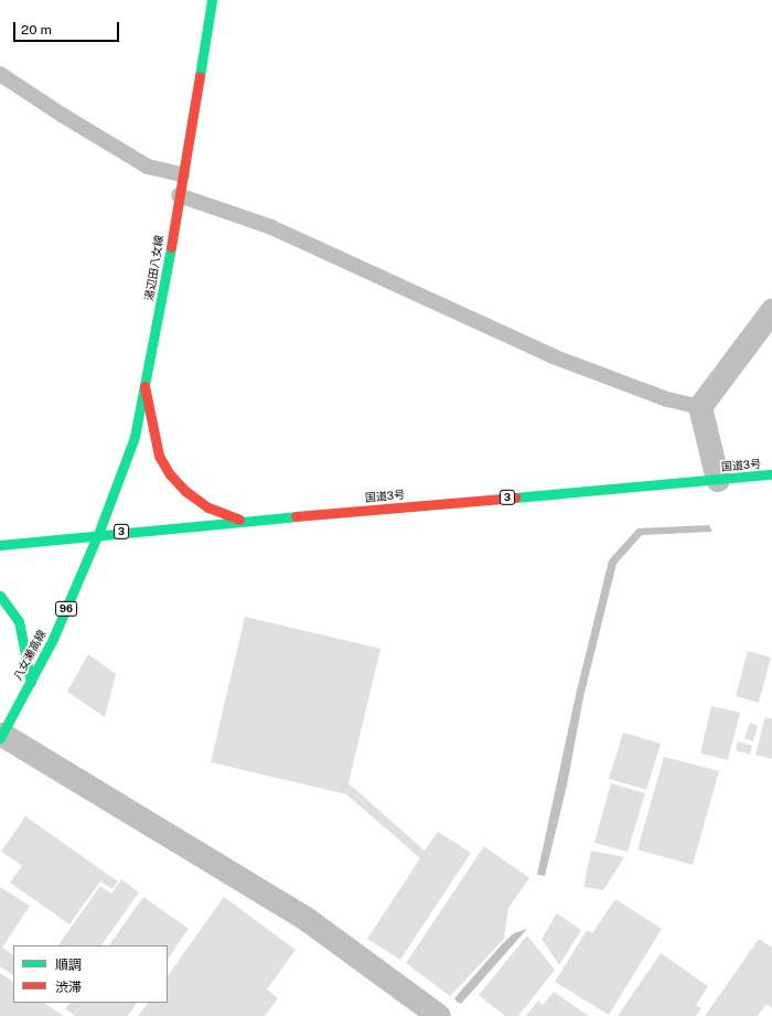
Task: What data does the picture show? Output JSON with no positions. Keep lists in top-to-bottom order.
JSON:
{
  "streets": {
    "main road": [
      "湯辺田八女線",
      "国道3号",
      "3",
      "96",
      "八女瀬高線"
    ]
  },
  "crossings": [
    ["湯辺田八女線", "国道3号"],
    ["湯辺田八女線", "八女瀬高線"],
    ["国道3号", "八女瀬高線"]
  ],
  "legend": ["順調", "渋滞"],
  "scale_bar": "20 m"
}
